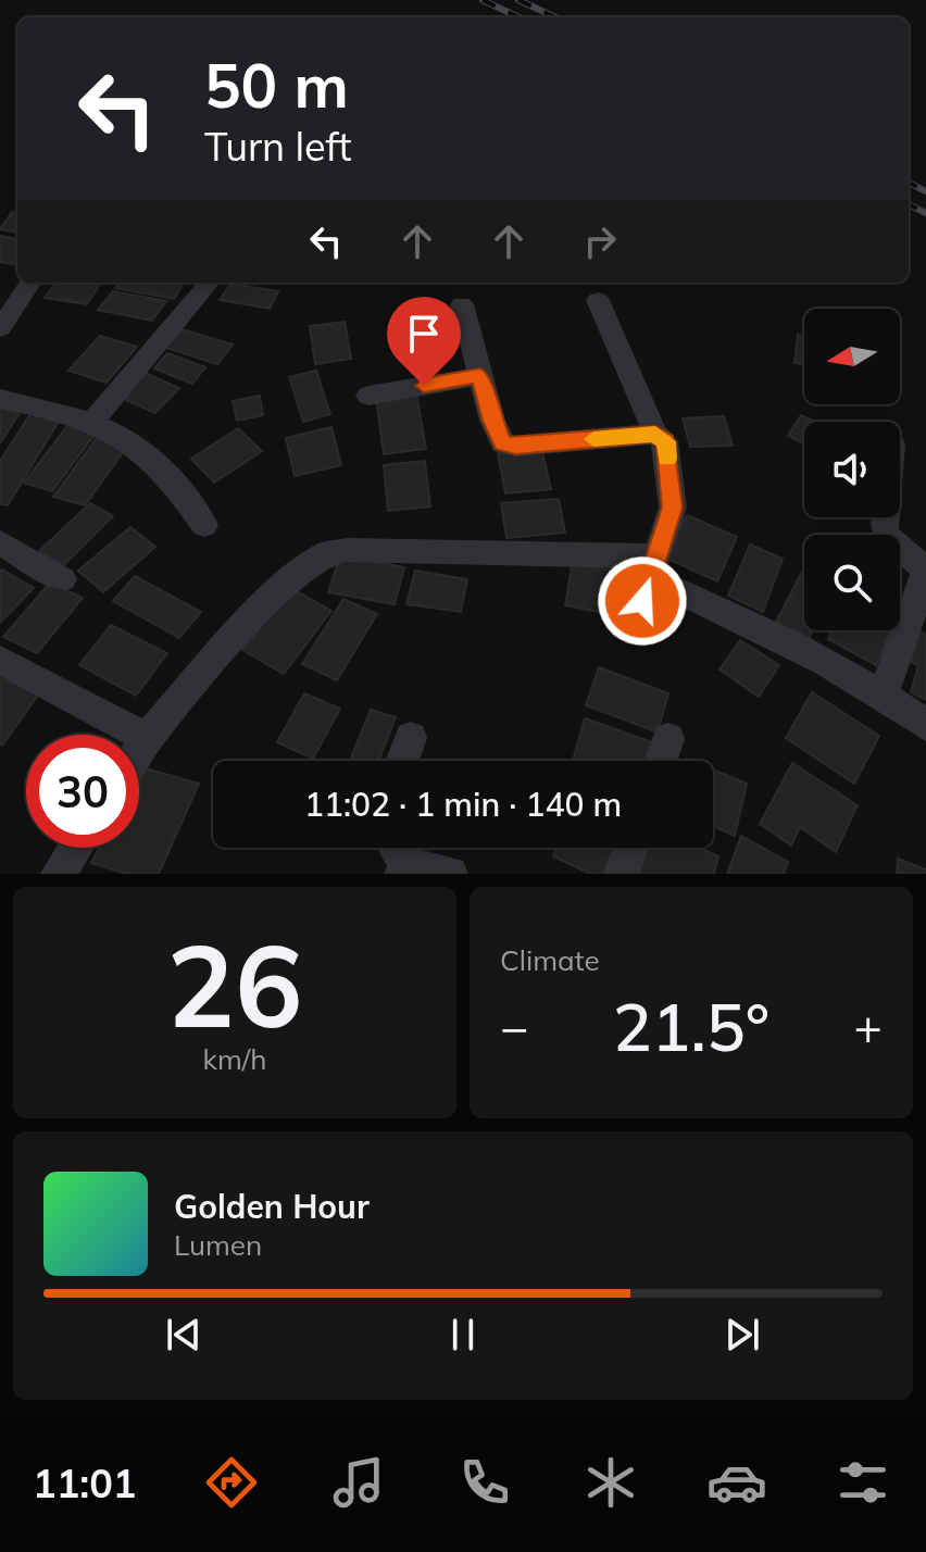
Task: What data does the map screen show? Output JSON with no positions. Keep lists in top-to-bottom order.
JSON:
{
  "north": "left",
  "page": {
    "turn": ["50 m", "Turn left"],
    "limit": "30",
    "trip": "11:02 · 1 min · 140 m",
    "tile": [
      ["26", "km/h"],
      "Climate"
    ],
    "heat": ["−", "21.5°", "+"],
    "song": ["Golden Hour", "Lumen"],
    "tabs": "11:01"
  }
}
